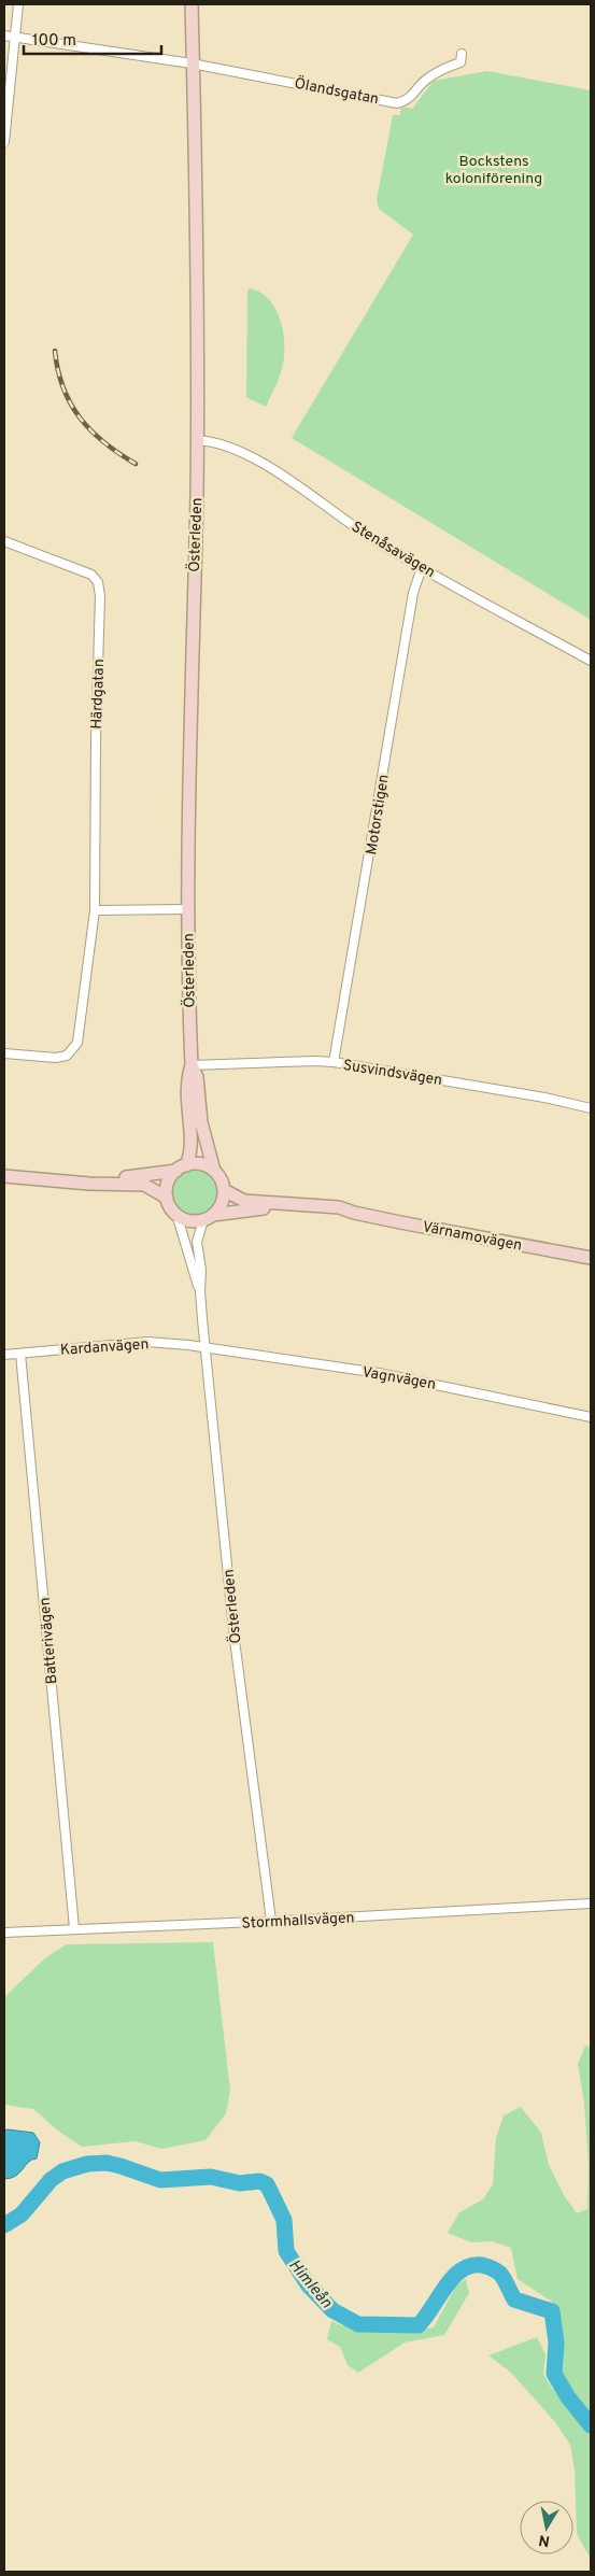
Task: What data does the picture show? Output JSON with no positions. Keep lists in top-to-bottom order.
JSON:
{
  "streets": {
    "main road": ["Österleden", "Värnamovägen"],
    "street": [
      "Ölandsgatan",
      "Stenåsavägen",
      "Härdgatan",
      "Motorstigen",
      "Susvindsvägen",
      "Kardanvägen",
      "Vagnvägen",
      "Batterivägen",
      "Stormhallsvägen"
    ]
  },
  "crossings": [
    ["Ölandsgatan", "Österleden"],
    ["Österleden", "Stenåsavägen"],
    ["Österleden", "Susvindsvägen"],
    ["Österleden", "Värnamovägen"],
    ["Österleden", "Kardanvägen"],
    ["Österleden", "Vagnvägen"],
    ["Österleden", "Stormhallsvägen"],
    ["Stenåsavägen", "Motorstigen"],
    ["Motorstigen", "Susvindsvägen"],
    ["Kardanvägen", "Vagnvägen"],
    ["Kardanvägen", "Batterivägen"],
    ["Batterivägen", "Stormhallsvägen"]
  ],
  "water": ["Himleån"],
  "parks": ["Bockstens koloniförening"],
  "scale_bar": "100 m",
  "north": "bottom"
}
